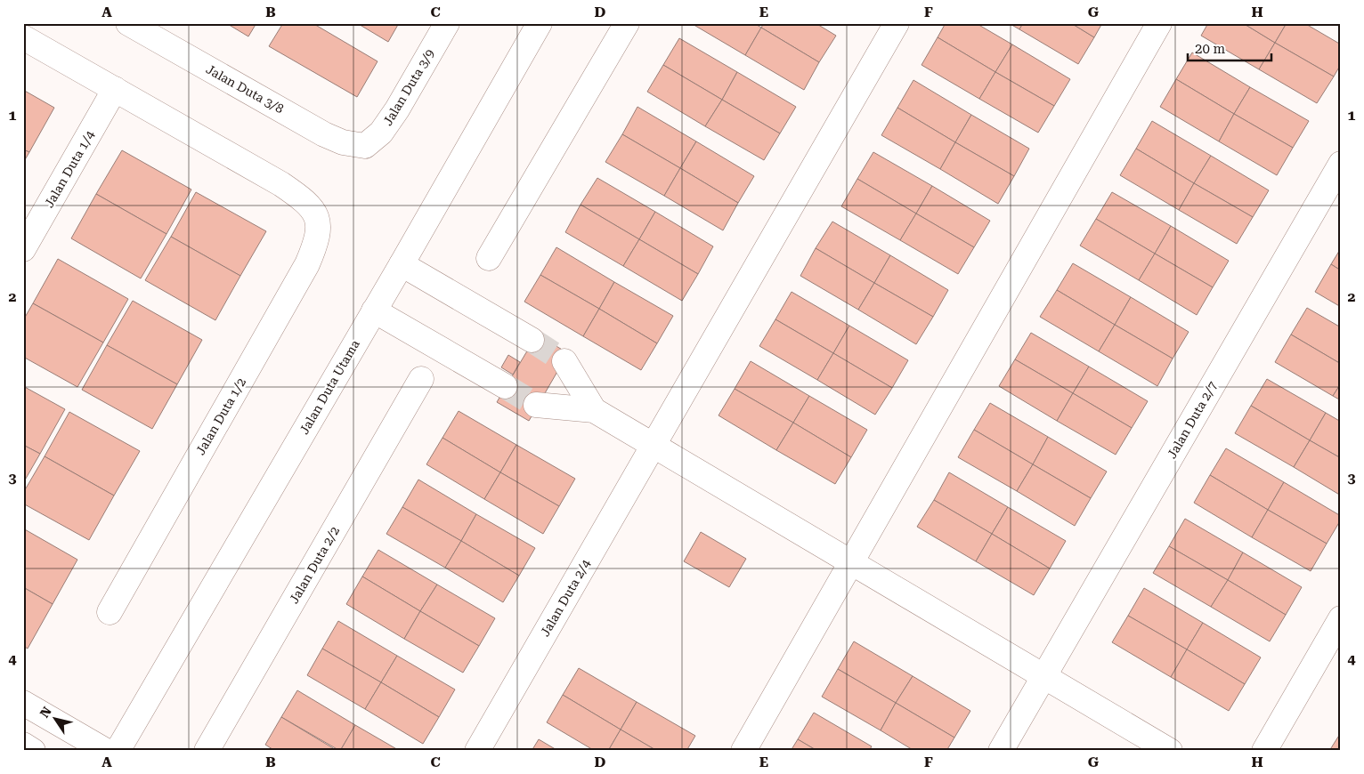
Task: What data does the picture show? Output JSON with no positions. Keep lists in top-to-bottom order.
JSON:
{
  "streets": {
    "street": [
      "Jalan Duta 3/9",
      "Jalan Duta 3/8",
      "Jalan Duta 1/4",
      "Jalan Duta Utama",
      "Jalan Duta 1/2",
      "Jalan Duta 2/7",
      "Jalan Duta 2/2",
      "Jalan Duta 2/4"
    ]
  },
  "crossings": [
    ["Jalan Duta 3/9", "Jalan Duta 3/8"],
    ["Jalan Duta 1/4", "Jalan Duta 1/2"]
  ],
  "scale_bar": "20 m",
  "north": "top left",
  "grid": {
    "columns": [
      "A",
      "B",
      "C",
      "D",
      "E",
      "F",
      "G",
      "H"
    ],
    "rows": [
      "1",
      "2",
      "3",
      "4"
    ]
  }
}
